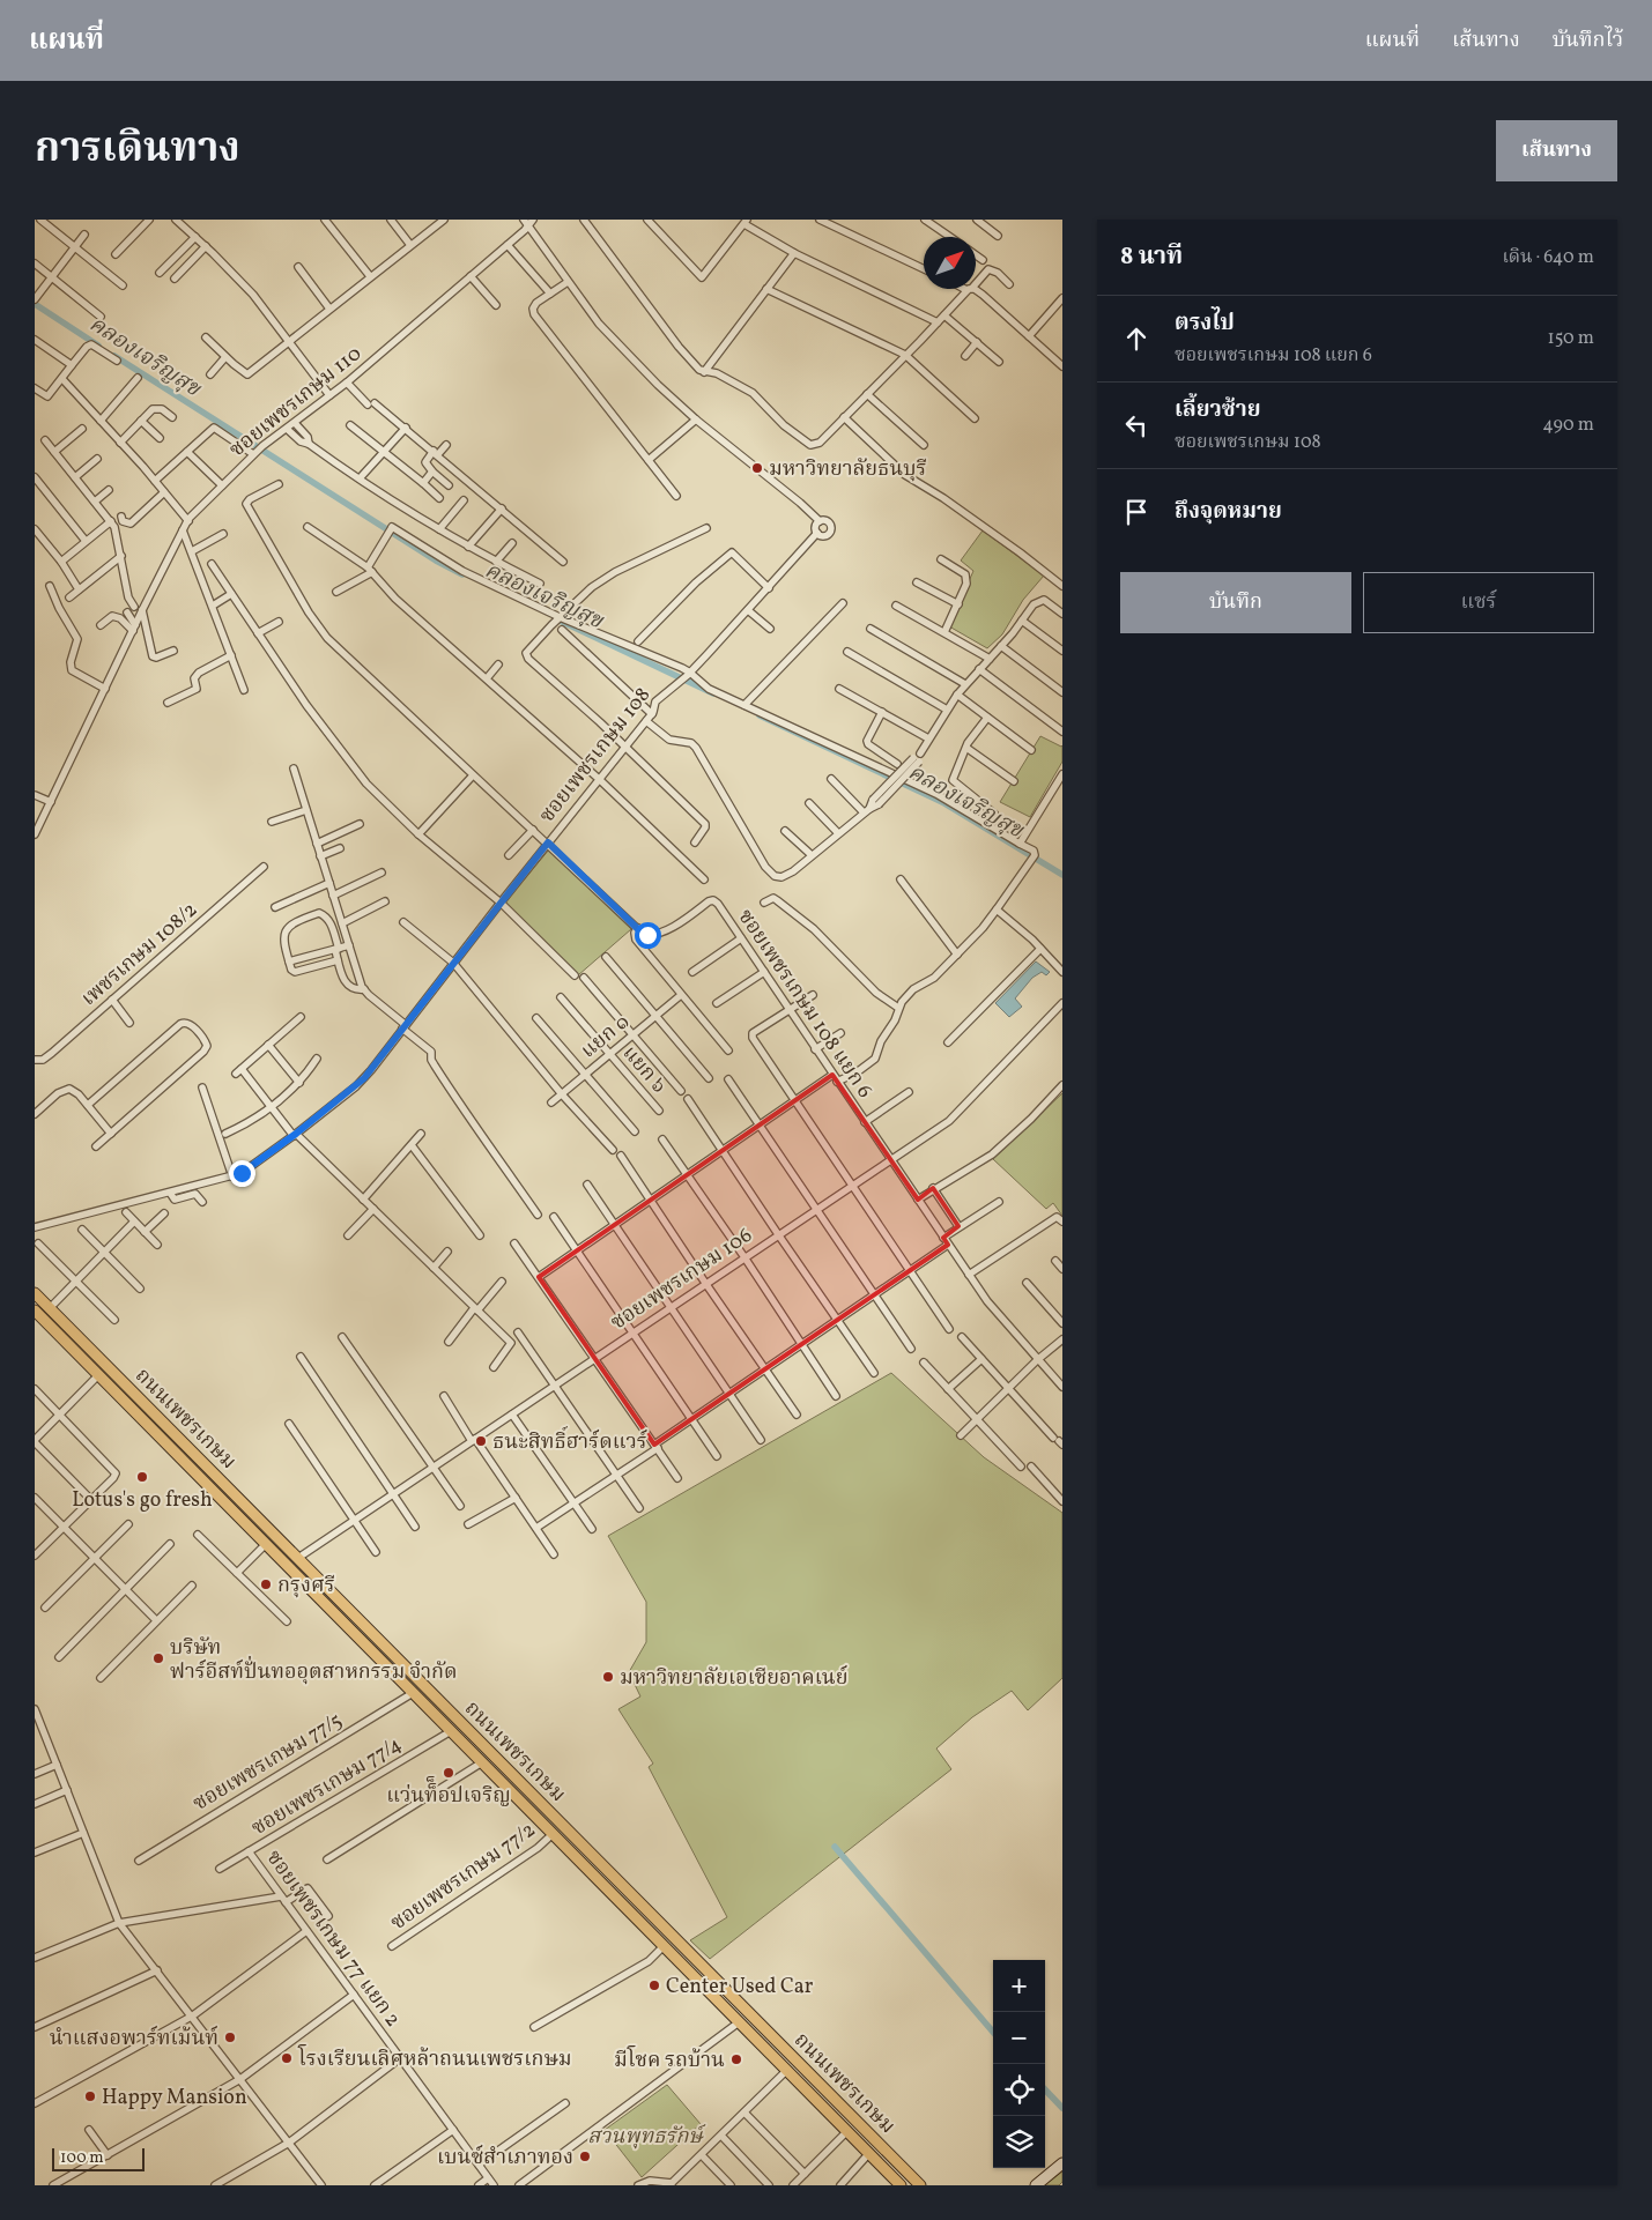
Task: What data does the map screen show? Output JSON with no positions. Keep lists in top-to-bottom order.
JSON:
{
  "streets": {
    "main road": ["ถนนเพชรเกษม"],
    "street": [
      "ซอยเพชรเกษม 110",
      "ซอยเพชรเกษม 108",
      "เพชรเกษม 108/2",
      "ซอยเพชรเกษม 108 แยก 6",
      "แยก ๑",
      "แยก ๖",
      "ซอยเพชรเกษม 106",
      "ซอยเพชรเกษม 77/5",
      "ซอยเพชรเกษม 77/4",
      "ซอยเพชรเกษม 77/2",
      "ซอยเพชรเกษม 77 แยก 2"
    ]
  },
  "crossings": [
    ["ซอยเพชรเกษม 108 แยก 6", "ซอยเพชรเกษม 106"],
    ["แยก ๑", "แยก ๖"],
    ["ซอยเพชรเกษม 106", "ถนนเพชรเกษม"],
    ["ถนนเพชรเกษม", "ซอยเพชรเกษม 77/5"],
    ["ถนนเพชรเกษม", "ซอยเพชรเกษม 77/4"],
    ["ถนนเพชรเกษม", "ซอยเพชรเกษม 77/2"],
    ["ซอยเพชรเกษม 77/4", "ซอยเพชรเกษม 77 แยก 2"]
  ],
  "water": ["คลองเจริญสุข"],
  "parks": ["สวนพุทธรักษ์"],
  "places": [
    "มหาวิทยาลัยธนบุรี",
    "ธนะสิทธิ์ฮาร์ดแวร์",
    "Lotus's go fresh",
    "กรุงศรี",
    "บริษัท ฟาร์อีสท์ปั่นทออุตสาหกรรม จำกัด",
    "มหาวิทยาลัยเอเชียอาคเนย์",
    "แว่นท็็อปเจริญ",
    "Center Used Car",
    "นำแสงอพาร์ทเม้นท์",
    "โรงเรียนเลิศหล้าถนนเพชรเกษม",
    "มีโชค รถบ้าน",
    "Happy Mansion",
    "เบนซ์สำเภาทอง"
  ],
  "scale_bar": "100 m",
  "north": "top right",
  "page": {
    "header": "แผนที่",
    "nav": ["แผนที่", "เส้นทาง", "บันทึกไว้"],
    "title": "การเดินทาง",
    "buttons": [
      "เส้นทาง",
      ["บันทึก", "แชร์"]
    ],
    "heading": ["8 นาที", "เดิน · 640 m"],
    "list": [
      ["ตรงไป", "ซอยเพชรเกษม 108 แยก 6", "150 m"],
      ["เลี้ยวซ้าย", "ซอยเพชรเกษม 108", "490 m"],
      "ถึงจุดหมาย"
    ],
    "map_buttons": ["+", "−"],
    "scale": "100 m"
  }
}
